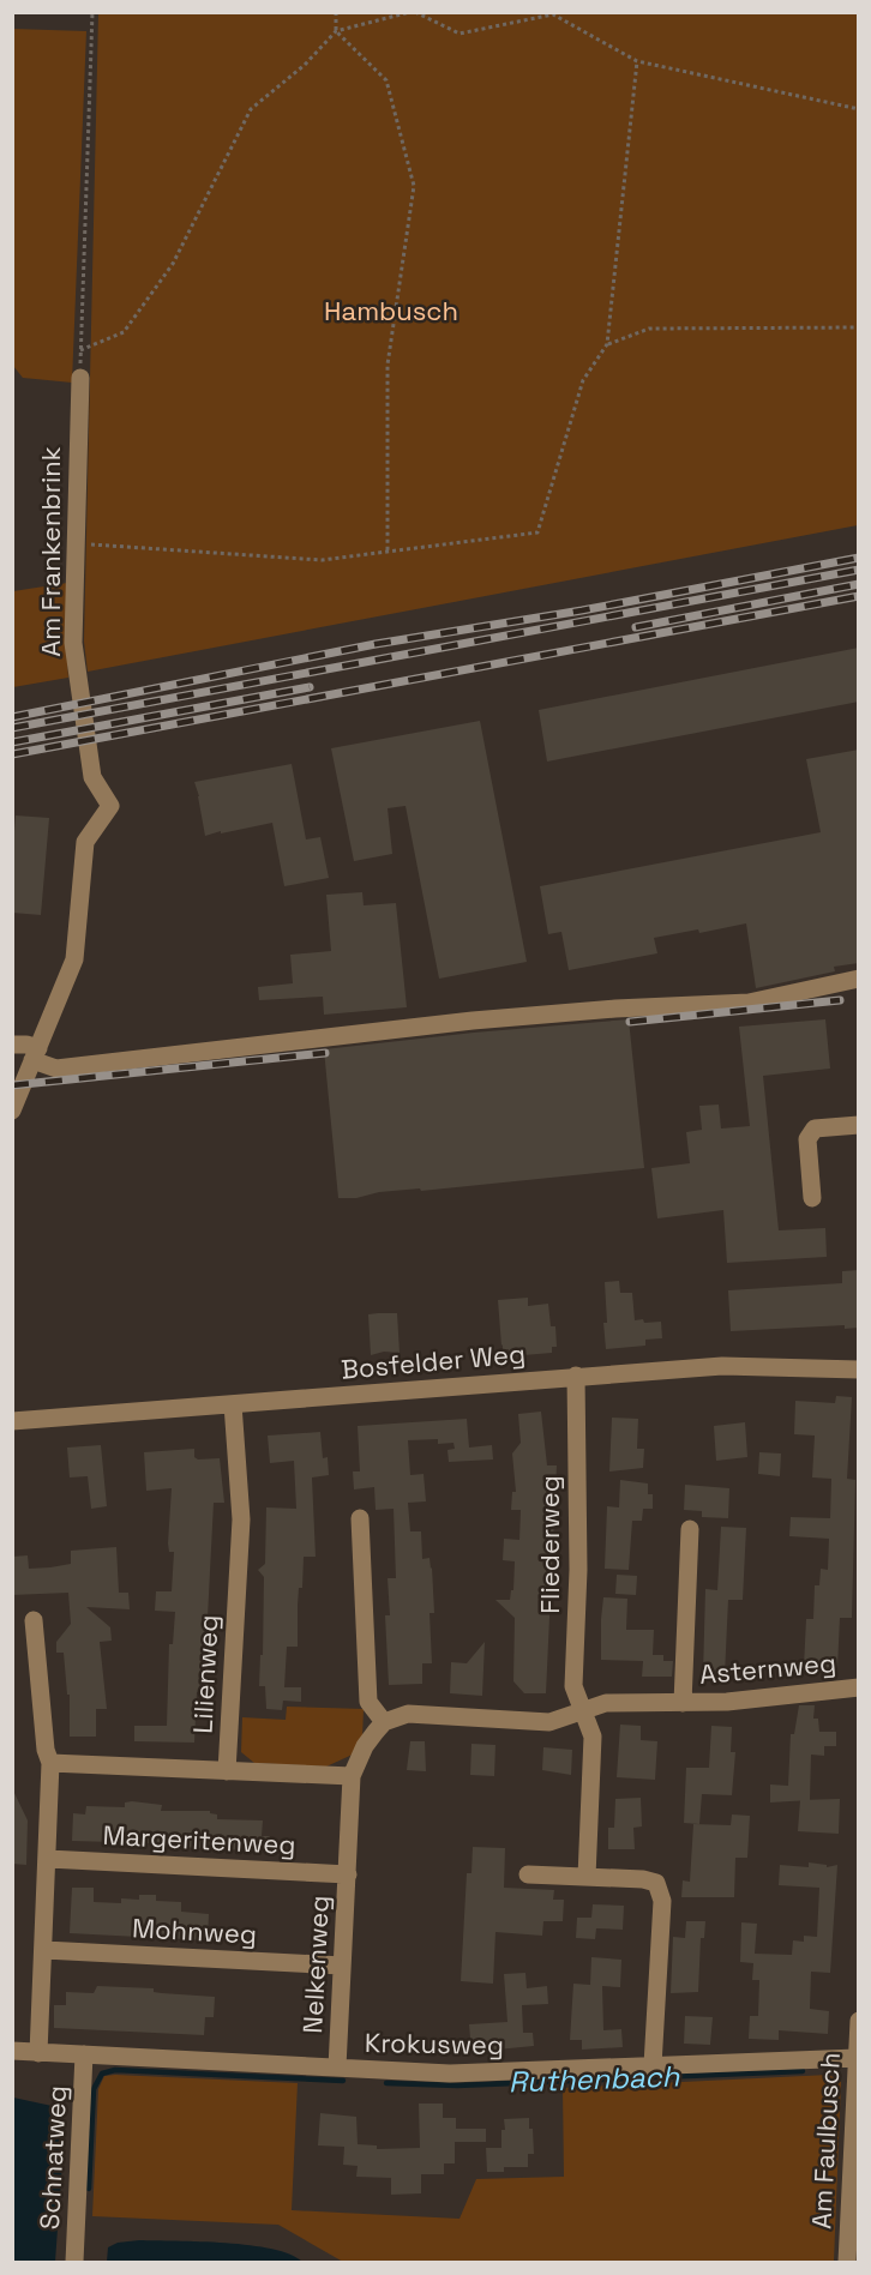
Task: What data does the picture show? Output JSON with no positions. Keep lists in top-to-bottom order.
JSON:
{
  "streets": {
    "street": [
      "Am Frankenbrink",
      "Bosfelder Weg",
      "Fliederweg",
      "Asternweg",
      "Lilienweg",
      "Margeritenweg",
      "Mohnweg",
      "Nelkenweg",
      "Krokusweg",
      "Am Faulbusch",
      "Schnatweg"
    ]
  },
  "crossings": [
    ["Bosfelder Weg", "Fliederweg"],
    ["Bosfelder Weg", "Lilienweg"],
    ["Fliederweg", "Asternweg"],
    ["Asternweg", "Nelkenweg"],
    ["Margeritenweg", "Nelkenweg"],
    ["Mohnweg", "Nelkenweg"],
    ["Nelkenweg", "Krokusweg"],
    ["Krokusweg", "Am Faulbusch"],
    ["Krokusweg", "Schnatweg"]
  ],
  "water": ["Ruthenbach"],
  "parks": ["Hambusch"]
}
